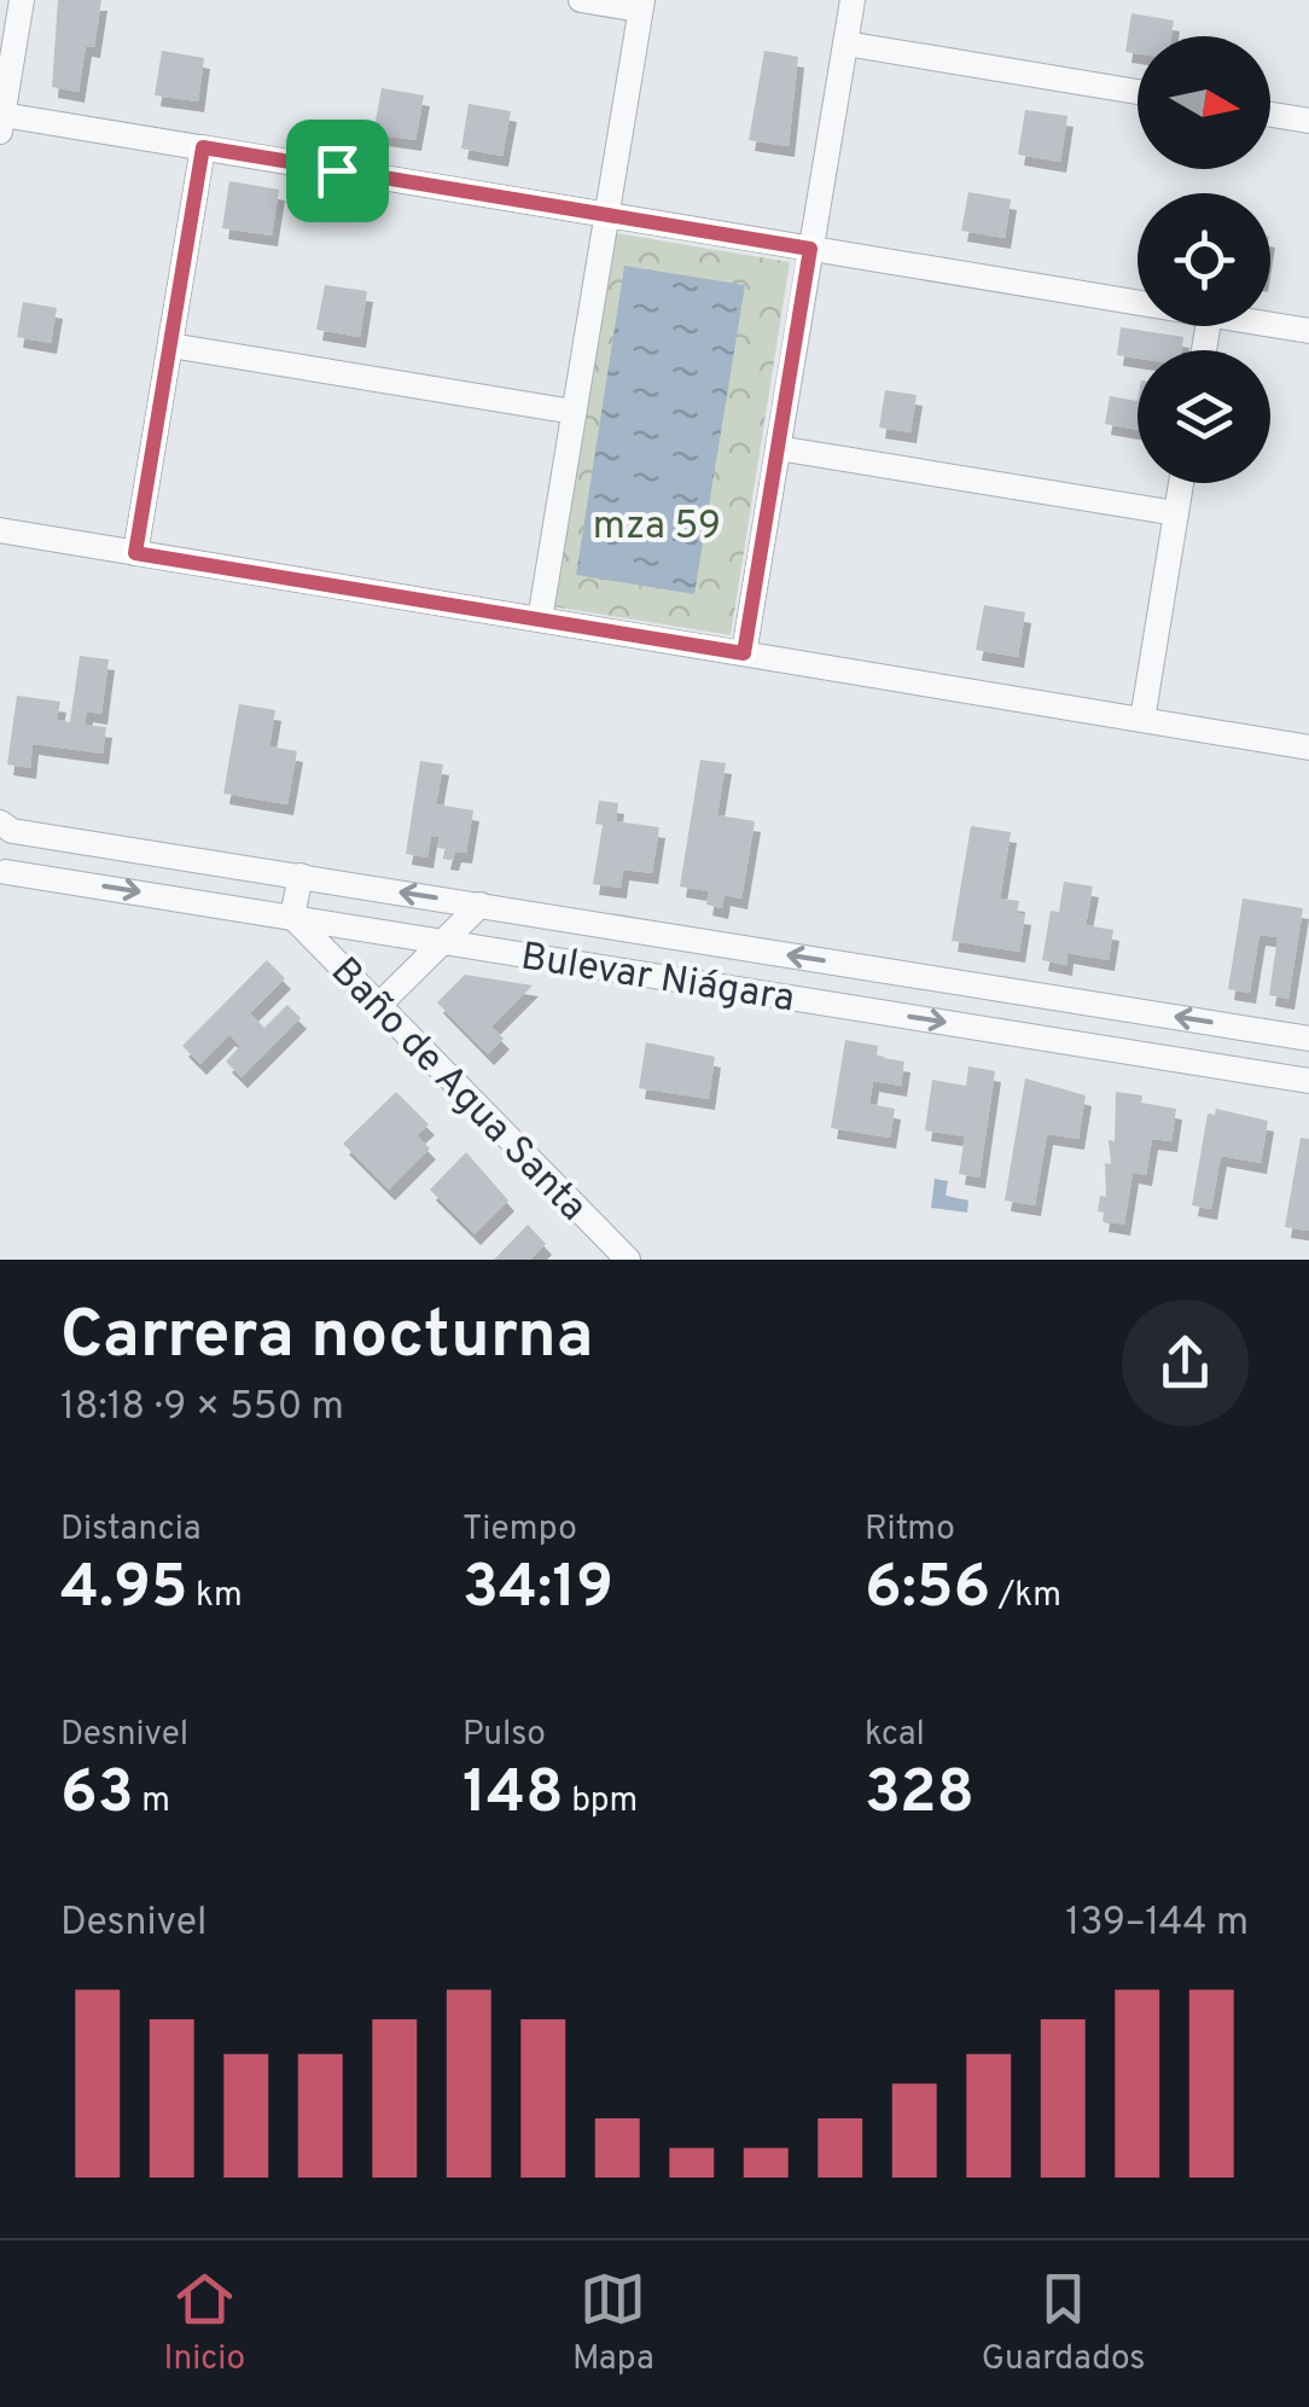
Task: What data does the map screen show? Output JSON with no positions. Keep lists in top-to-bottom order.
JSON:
{
  "streets": {
    "street": ["Bulevar Niágara", "Baño de Agua Santa"]
  },
  "crossings": [
    ["Bulevar Niágara", "Baño de Agua Santa"]
  ],
  "parks": ["mza 59"],
  "north": "right",
  "page": {
    "heading": ["Carrera nocturna", "18:18 · 9 × 550 m"],
    "stats": [
      ["Distancia", "4.95 km"],
      ["Tiempo", "34:19"],
      ["Ritmo", "6:56 /km"],
      ["Desnivel", "63 m"],
      ["Pulso", "148 bpm"],
      ["kcal", "328"]
    ],
    "chart": ["Desnivel", "139–144 m"],
    "tabs": ["Inicio", "Mapa", "Guardados"]
  }
}
